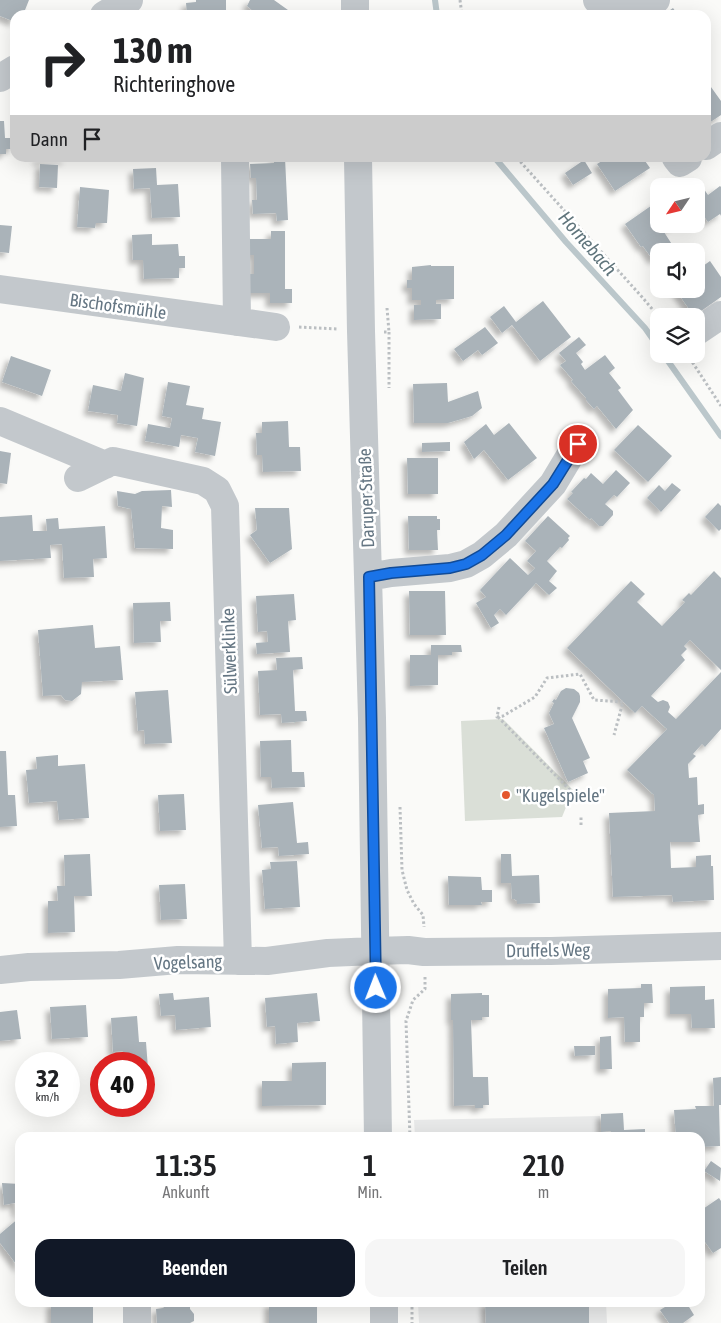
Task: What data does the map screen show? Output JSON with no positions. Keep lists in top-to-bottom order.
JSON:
{
  "streets": {
    "street": [
      "Bischofsmühle",
      "Daruper Straße",
      "Sülwerklinke",
      "Druffels Weg",
      "Vogelsang"
    ]
  },
  "crossings": [
    ["Daruper Straße", "Druffels Weg"],
    ["Daruper Straße", "Vogelsang"],
    ["Sülwerklinke", "Vogelsang"],
    ["Druffels Weg", "Vogelsang"]
  ],
  "water": ["Hornebach"],
  "places": ["\"Kugelspiele\""],
  "north": "bottom left",
  "page": {
    "turn": ["130 m", "Richteringhove"],
    "then": "Dann",
    "speed": "32 km/h",
    "limit": "40",
    "eta": [
      "11:35",
      "Ankunft",
      "1",
      "Min.",
      "210",
      "m"
    ],
    "buttons": ["Beenden", "Teilen"]
  }
}
